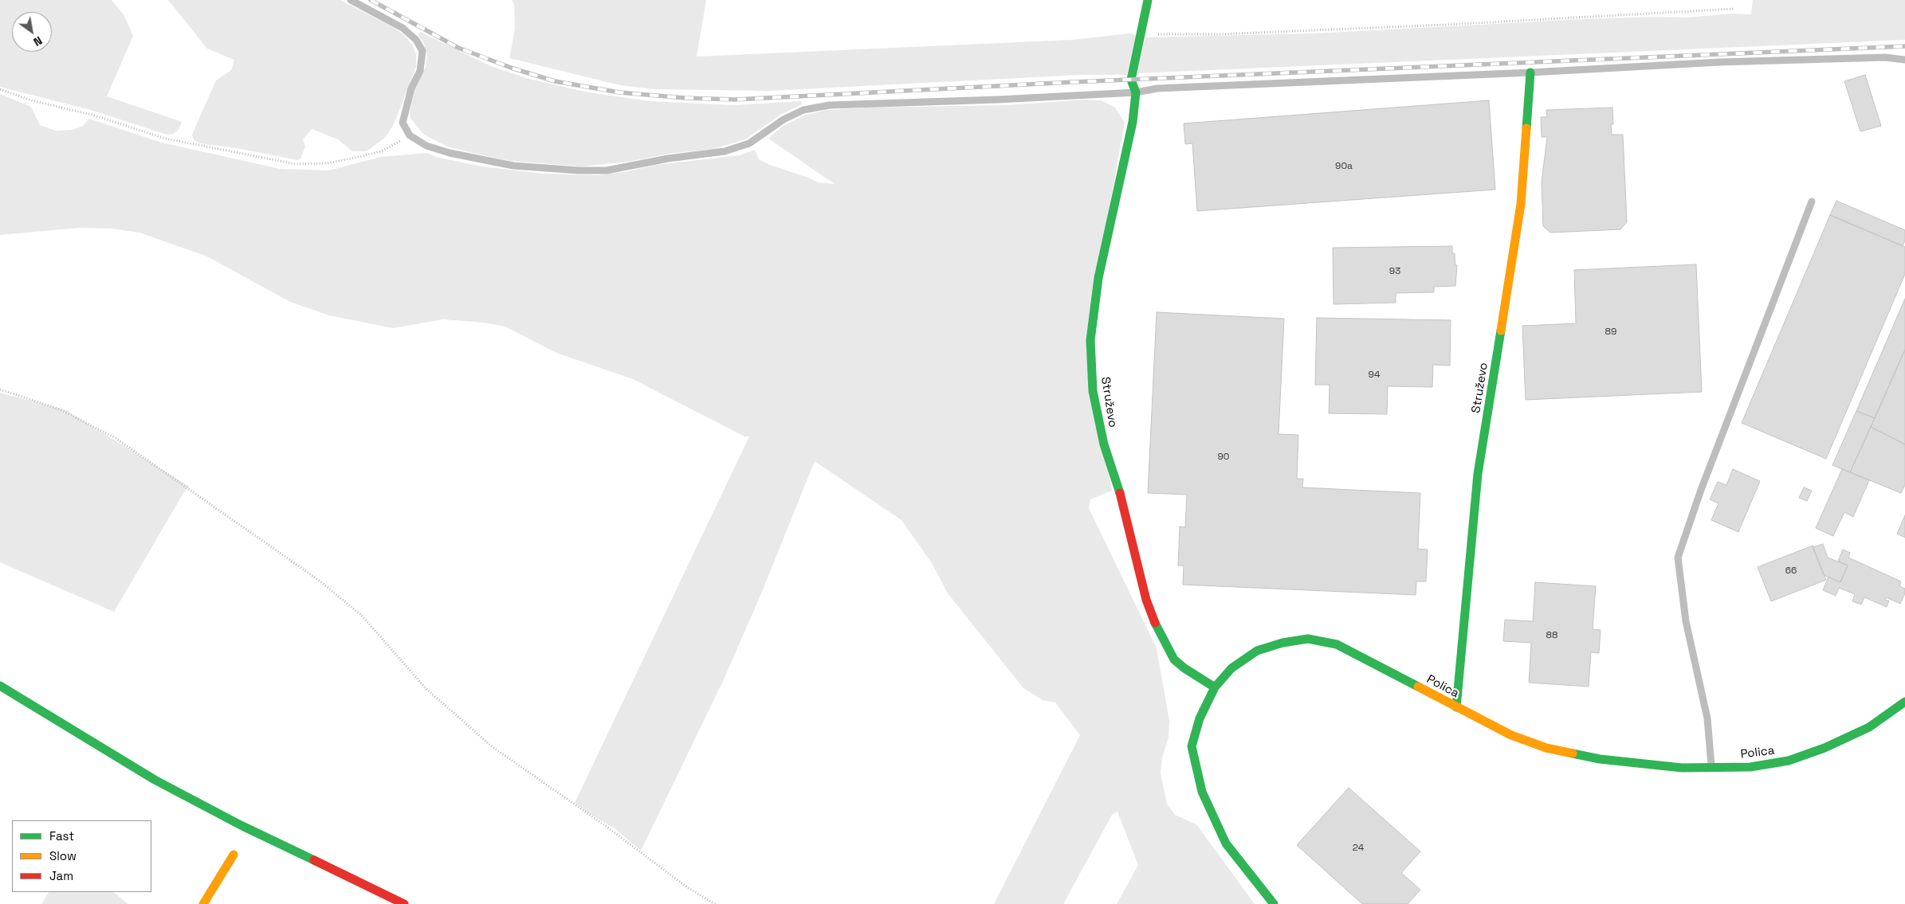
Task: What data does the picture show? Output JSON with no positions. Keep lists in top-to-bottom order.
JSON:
{
  "streets": {
    "street": ["Struževo", "Polica"]
  },
  "crossings": [
    ["Struževo", "Polica"]
  ],
  "house_numbers": [
    "90a",
    "93",
    "89",
    "94",
    "90",
    "66",
    "88",
    "24"
  ],
  "legend": ["Fast", "Slow", "Jam"],
  "north": "bottom right"
}
